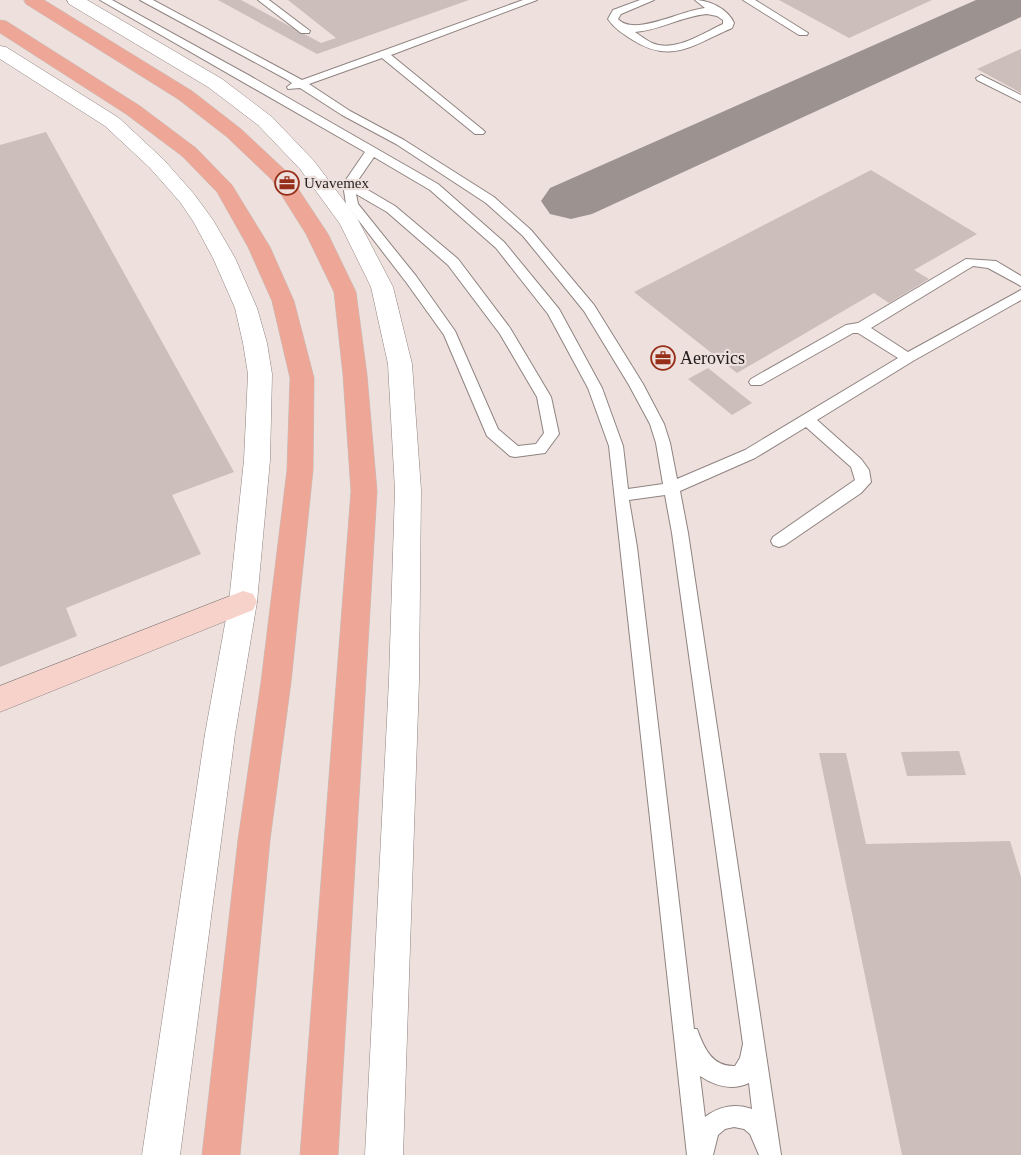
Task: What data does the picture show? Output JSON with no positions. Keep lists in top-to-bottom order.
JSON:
{
  "places": {
    "office": ["Uvavemex", "Aerovics"]
  }
}
